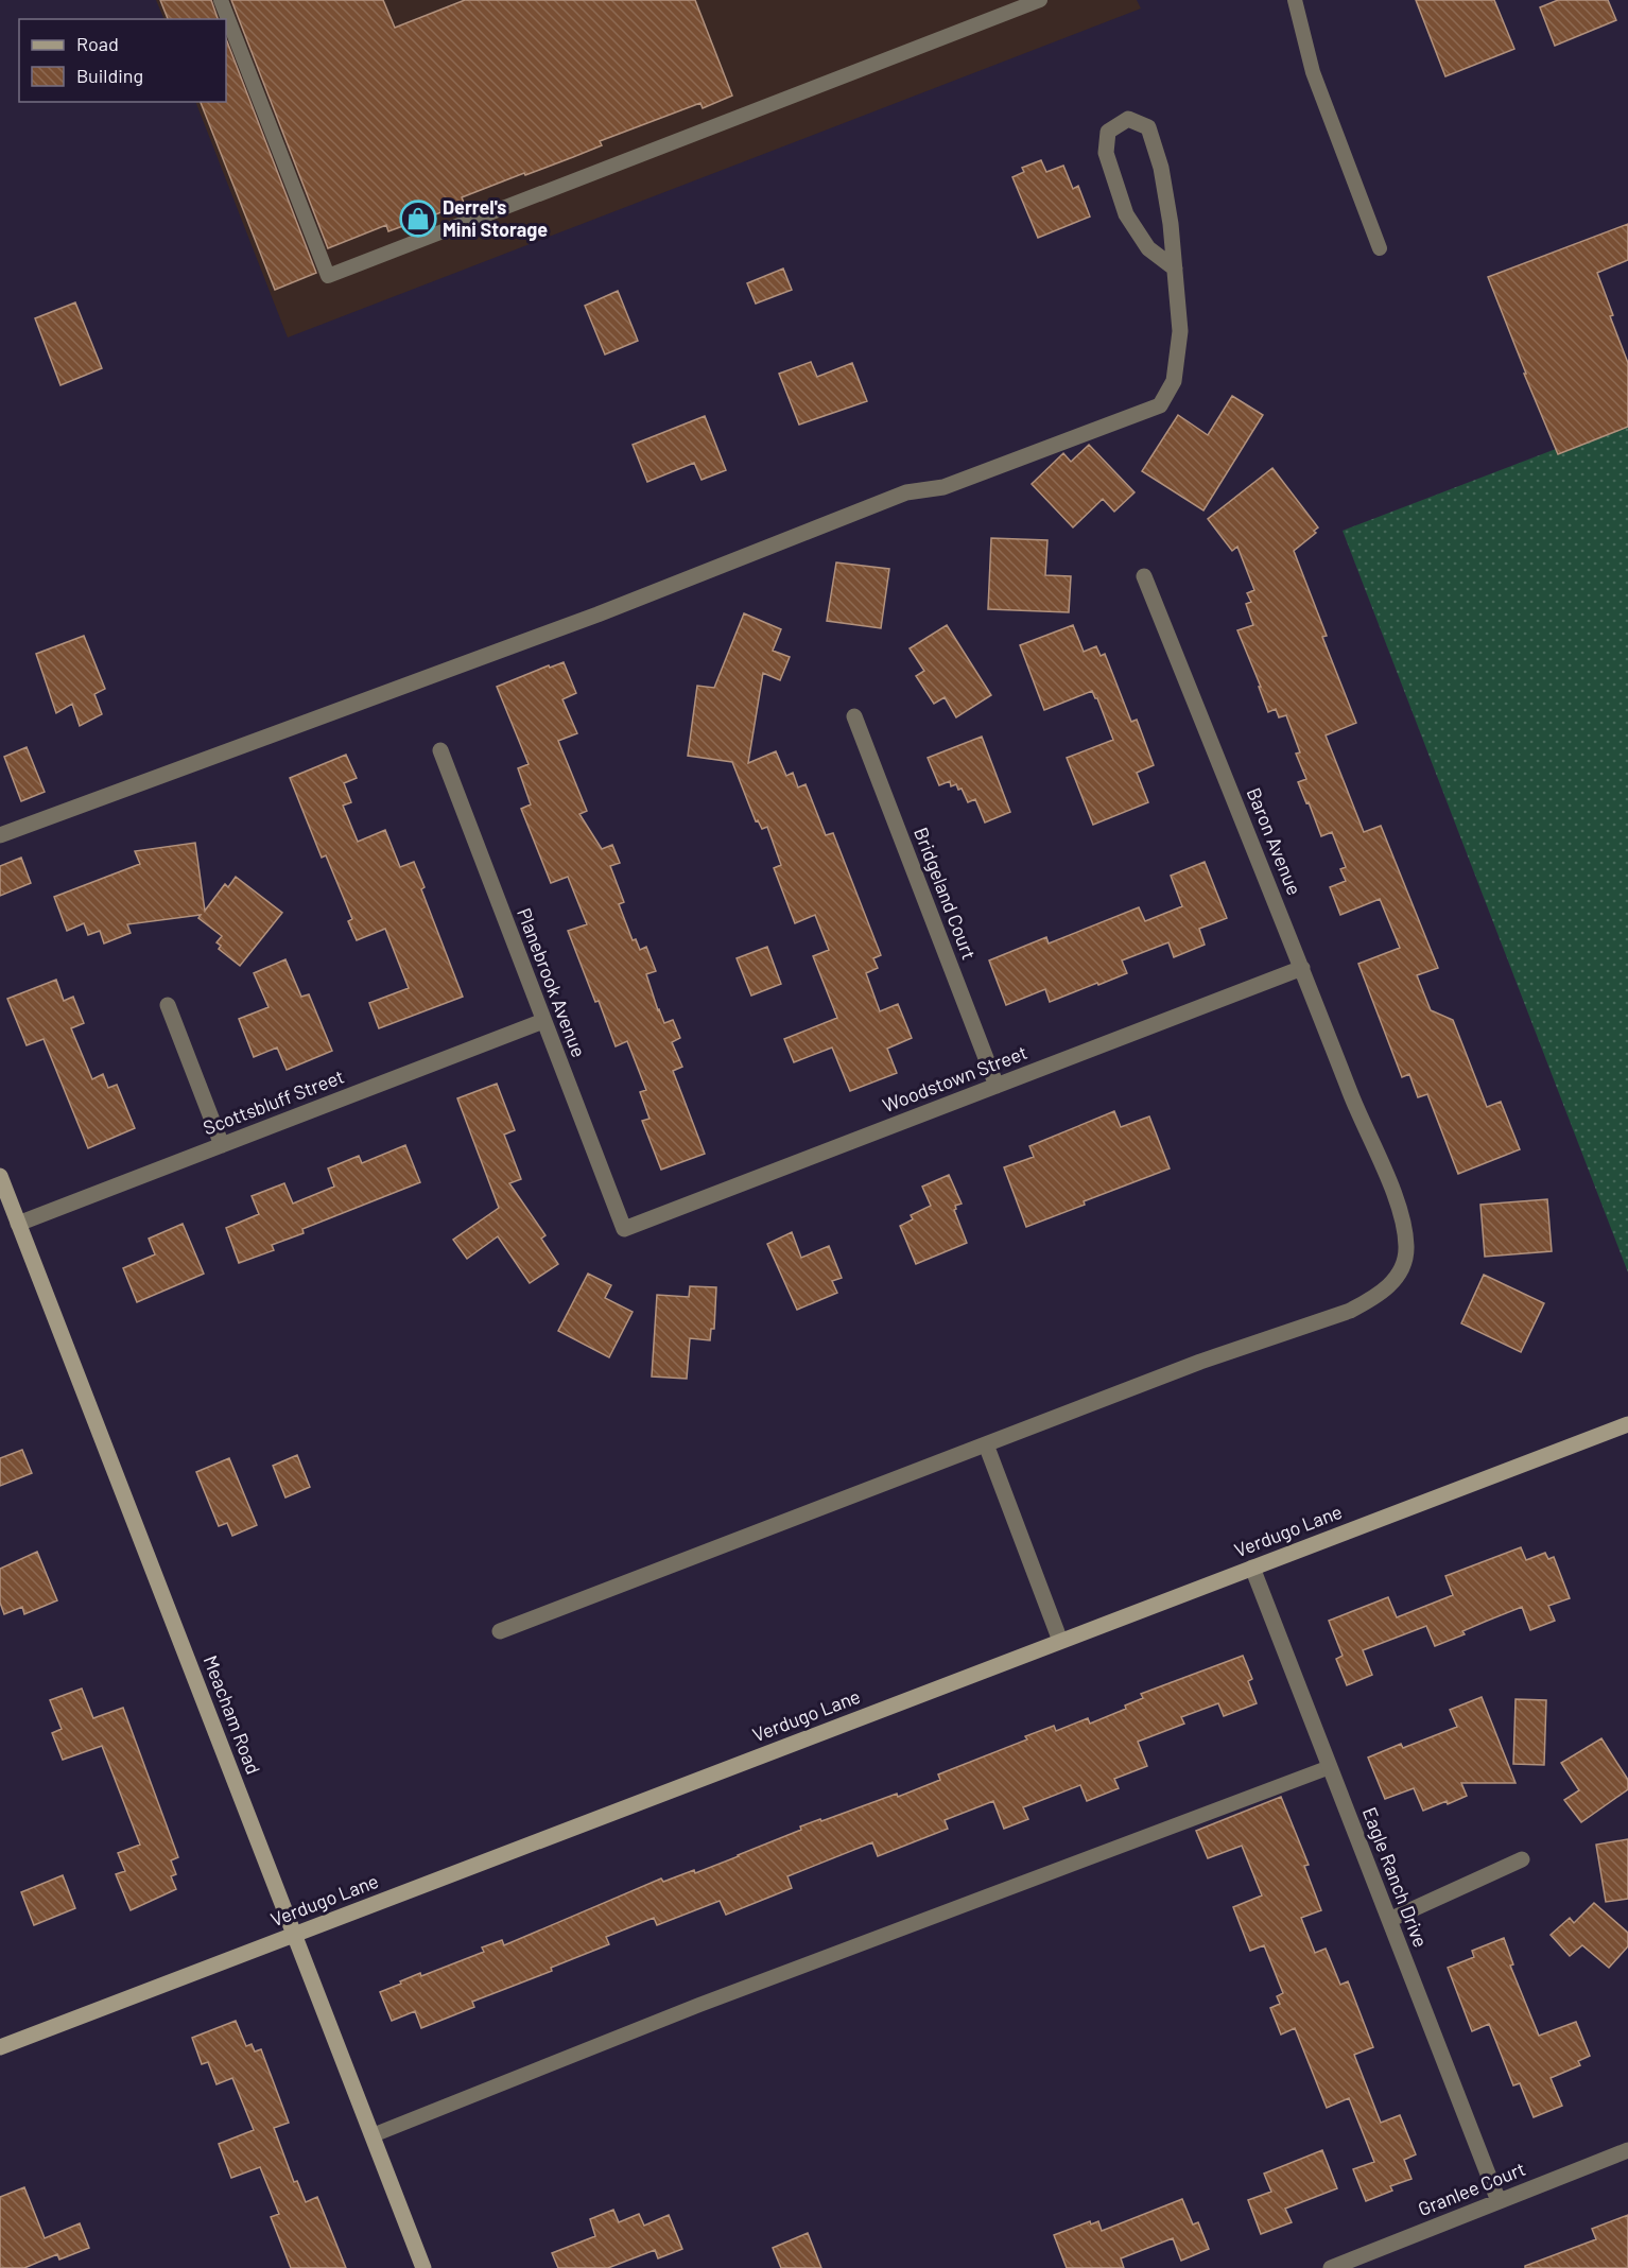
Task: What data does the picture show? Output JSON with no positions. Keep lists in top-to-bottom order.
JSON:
{
  "streets": {
    "street": [
      "Baron Avenue",
      "Bridgeland Court",
      "Planebrook Avenue",
      "Woodstown Street",
      "Scottsbluff Street",
      "Verdugo Lane",
      "Meacham Road",
      "Eagle Ranch Drive",
      "Granlee Court"
    ]
  },
  "crossings": [
    ["Baron Avenue", "Woodstown Street"],
    ["Bridgeland Court", "Woodstown Street"],
    ["Planebrook Avenue", "Woodstown Street"],
    ["Planebrook Avenue", "Scottsbluff Street"],
    ["Scottsbluff Street", "Meacham Road"],
    ["Verdugo Lane", "Meacham Road"],
    ["Verdugo Lane", "Eagle Ranch Drive"],
    ["Eagle Ranch Drive", "Granlee Court"]
  ],
  "places": {
    "shop": ["Derrel's Mini Storage"]
  },
  "legend": ["Road", "Building"]
}
